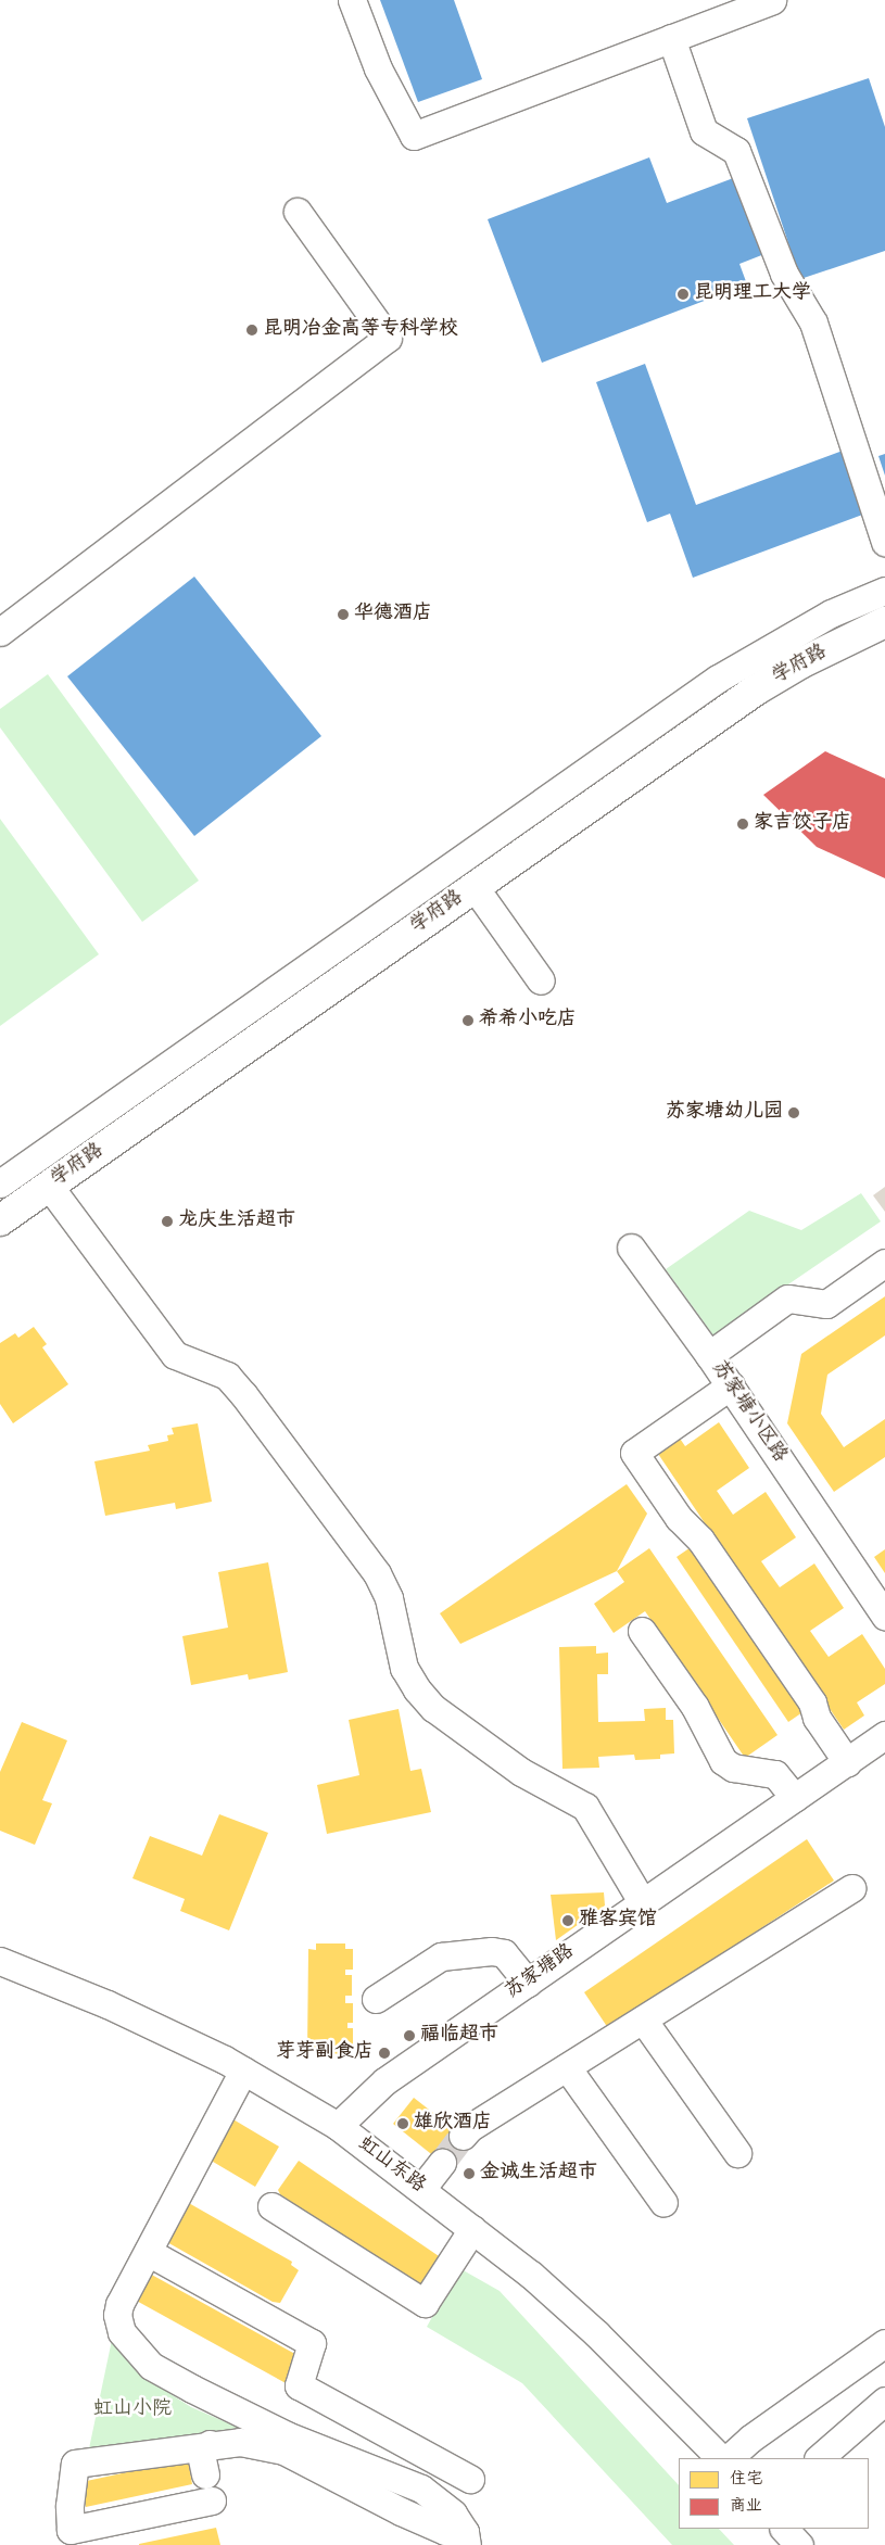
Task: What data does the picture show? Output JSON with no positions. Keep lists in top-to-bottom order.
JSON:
{
  "streets": {
    "main road": ["学府路"],
    "street": ["苏家塘小区路", "苏家塘路", "虹山东路"]
  },
  "crossings": [
    ["苏家塘路", "虹山东路"]
  ],
  "parks": ["虹山小院"],
  "places": [
    "昆明理工大学",
    "昆明冶金高等专科学校",
    "华德酒店",
    "家吉饺子店",
    "希希小吃店",
    "苏家塘幼儿园",
    "龙庆生活超市",
    "雅客宾馆",
    "福临超市",
    "芽芽副食店",
    "雄欣酒店",
    "金诚生活超市"
  ],
  "legend": ["住宅", "商业"]
}
